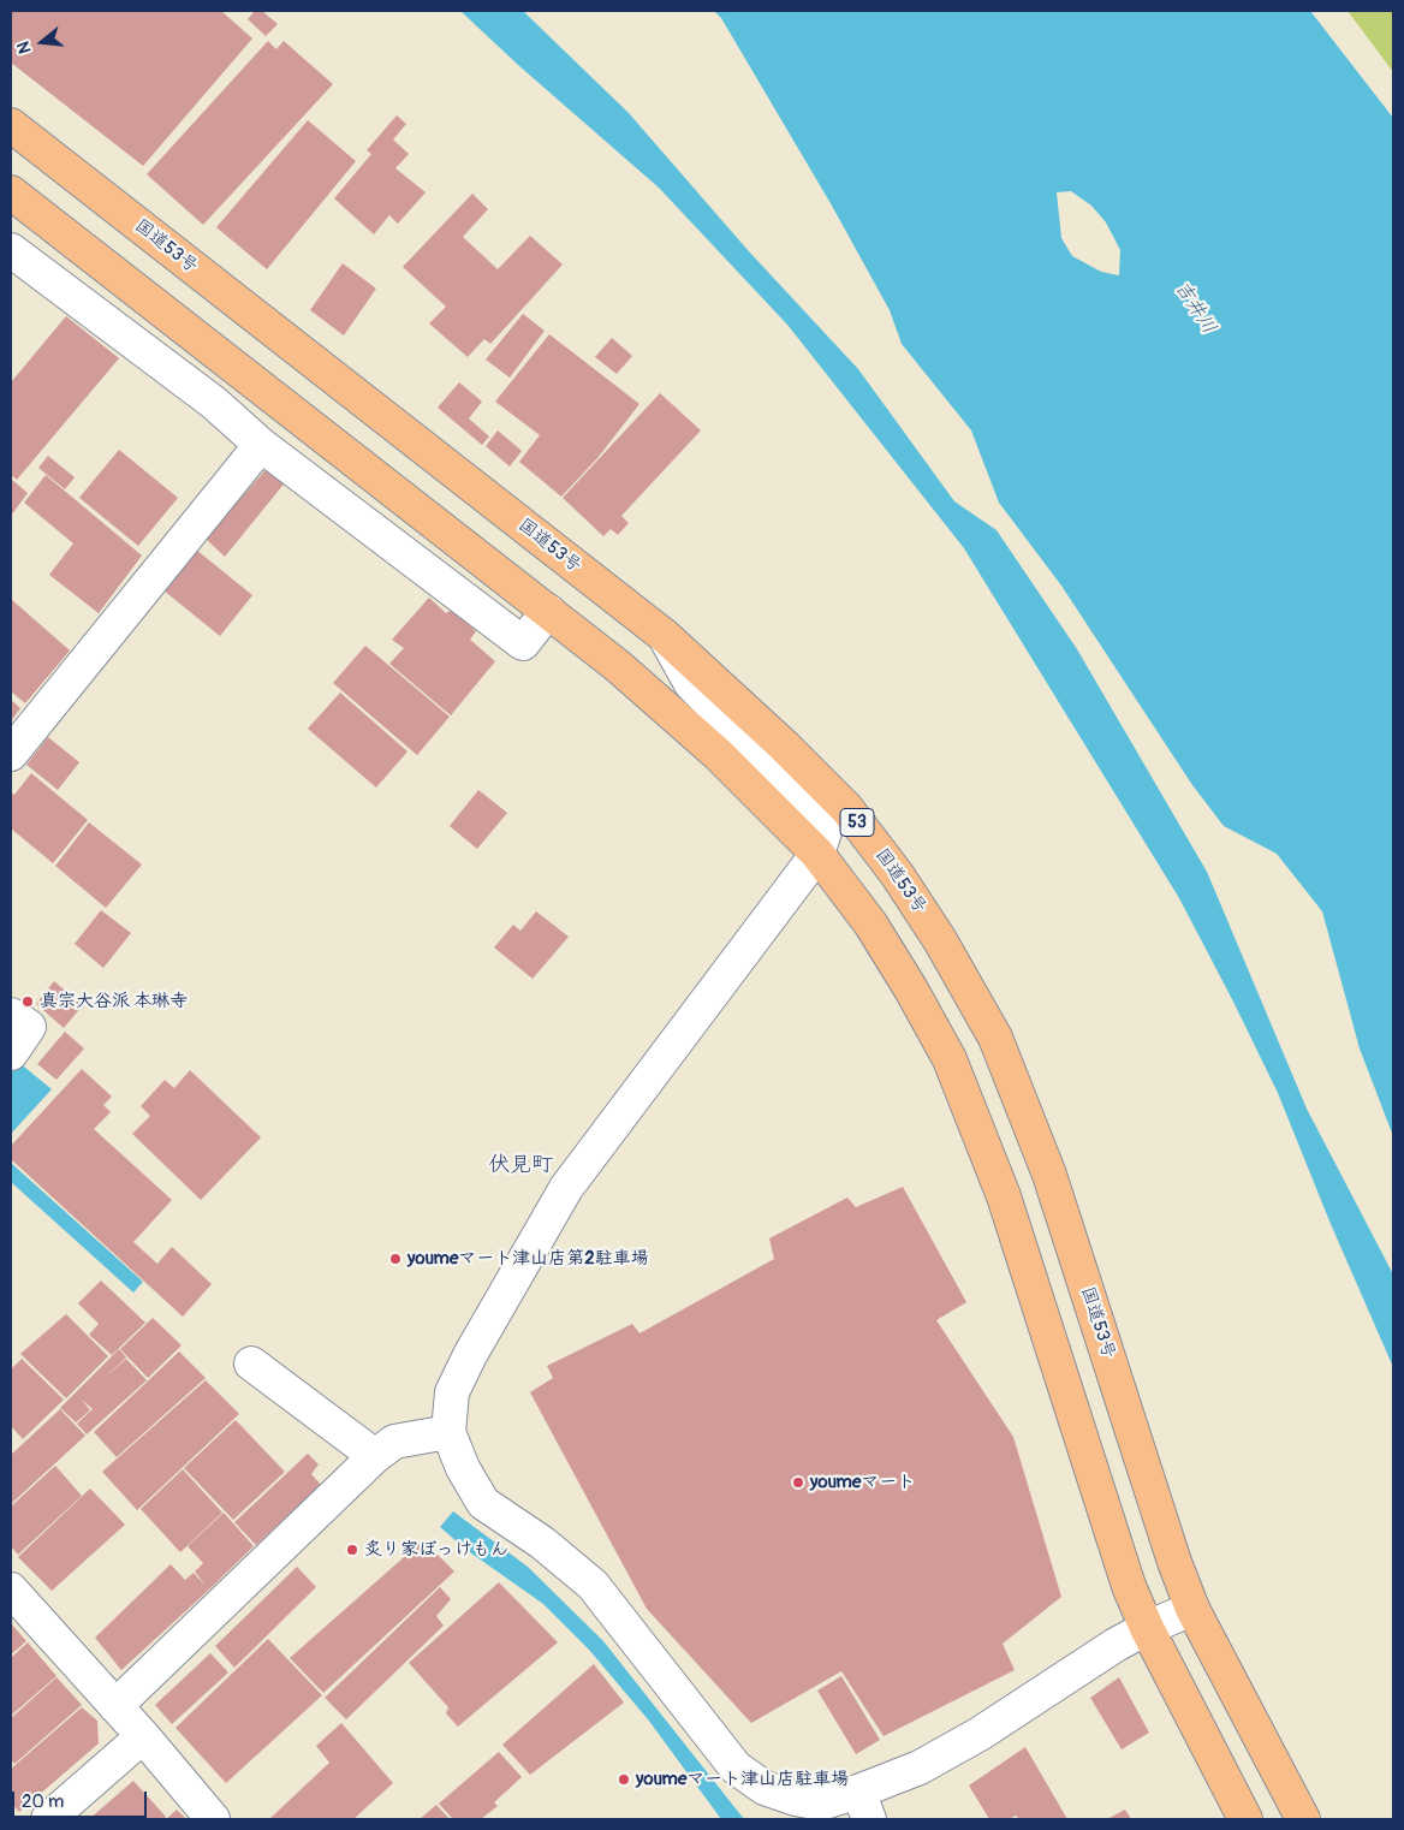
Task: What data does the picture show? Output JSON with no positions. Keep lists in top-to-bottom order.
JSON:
{
  "streets": {
    "highway": ["国道53号", "53"]
  },
  "districts": ["伏見町"],
  "water": ["吉井川"],
  "places": [
    "真宗大谷派 本琳寺",
    "youmeマート津山店第2駐車場",
    "youmeマート",
    "炙り家ぼっけもん",
    "youmeマート津山店駐車場"
  ],
  "scale_bar": "20 m",
  "north": "left"
}
